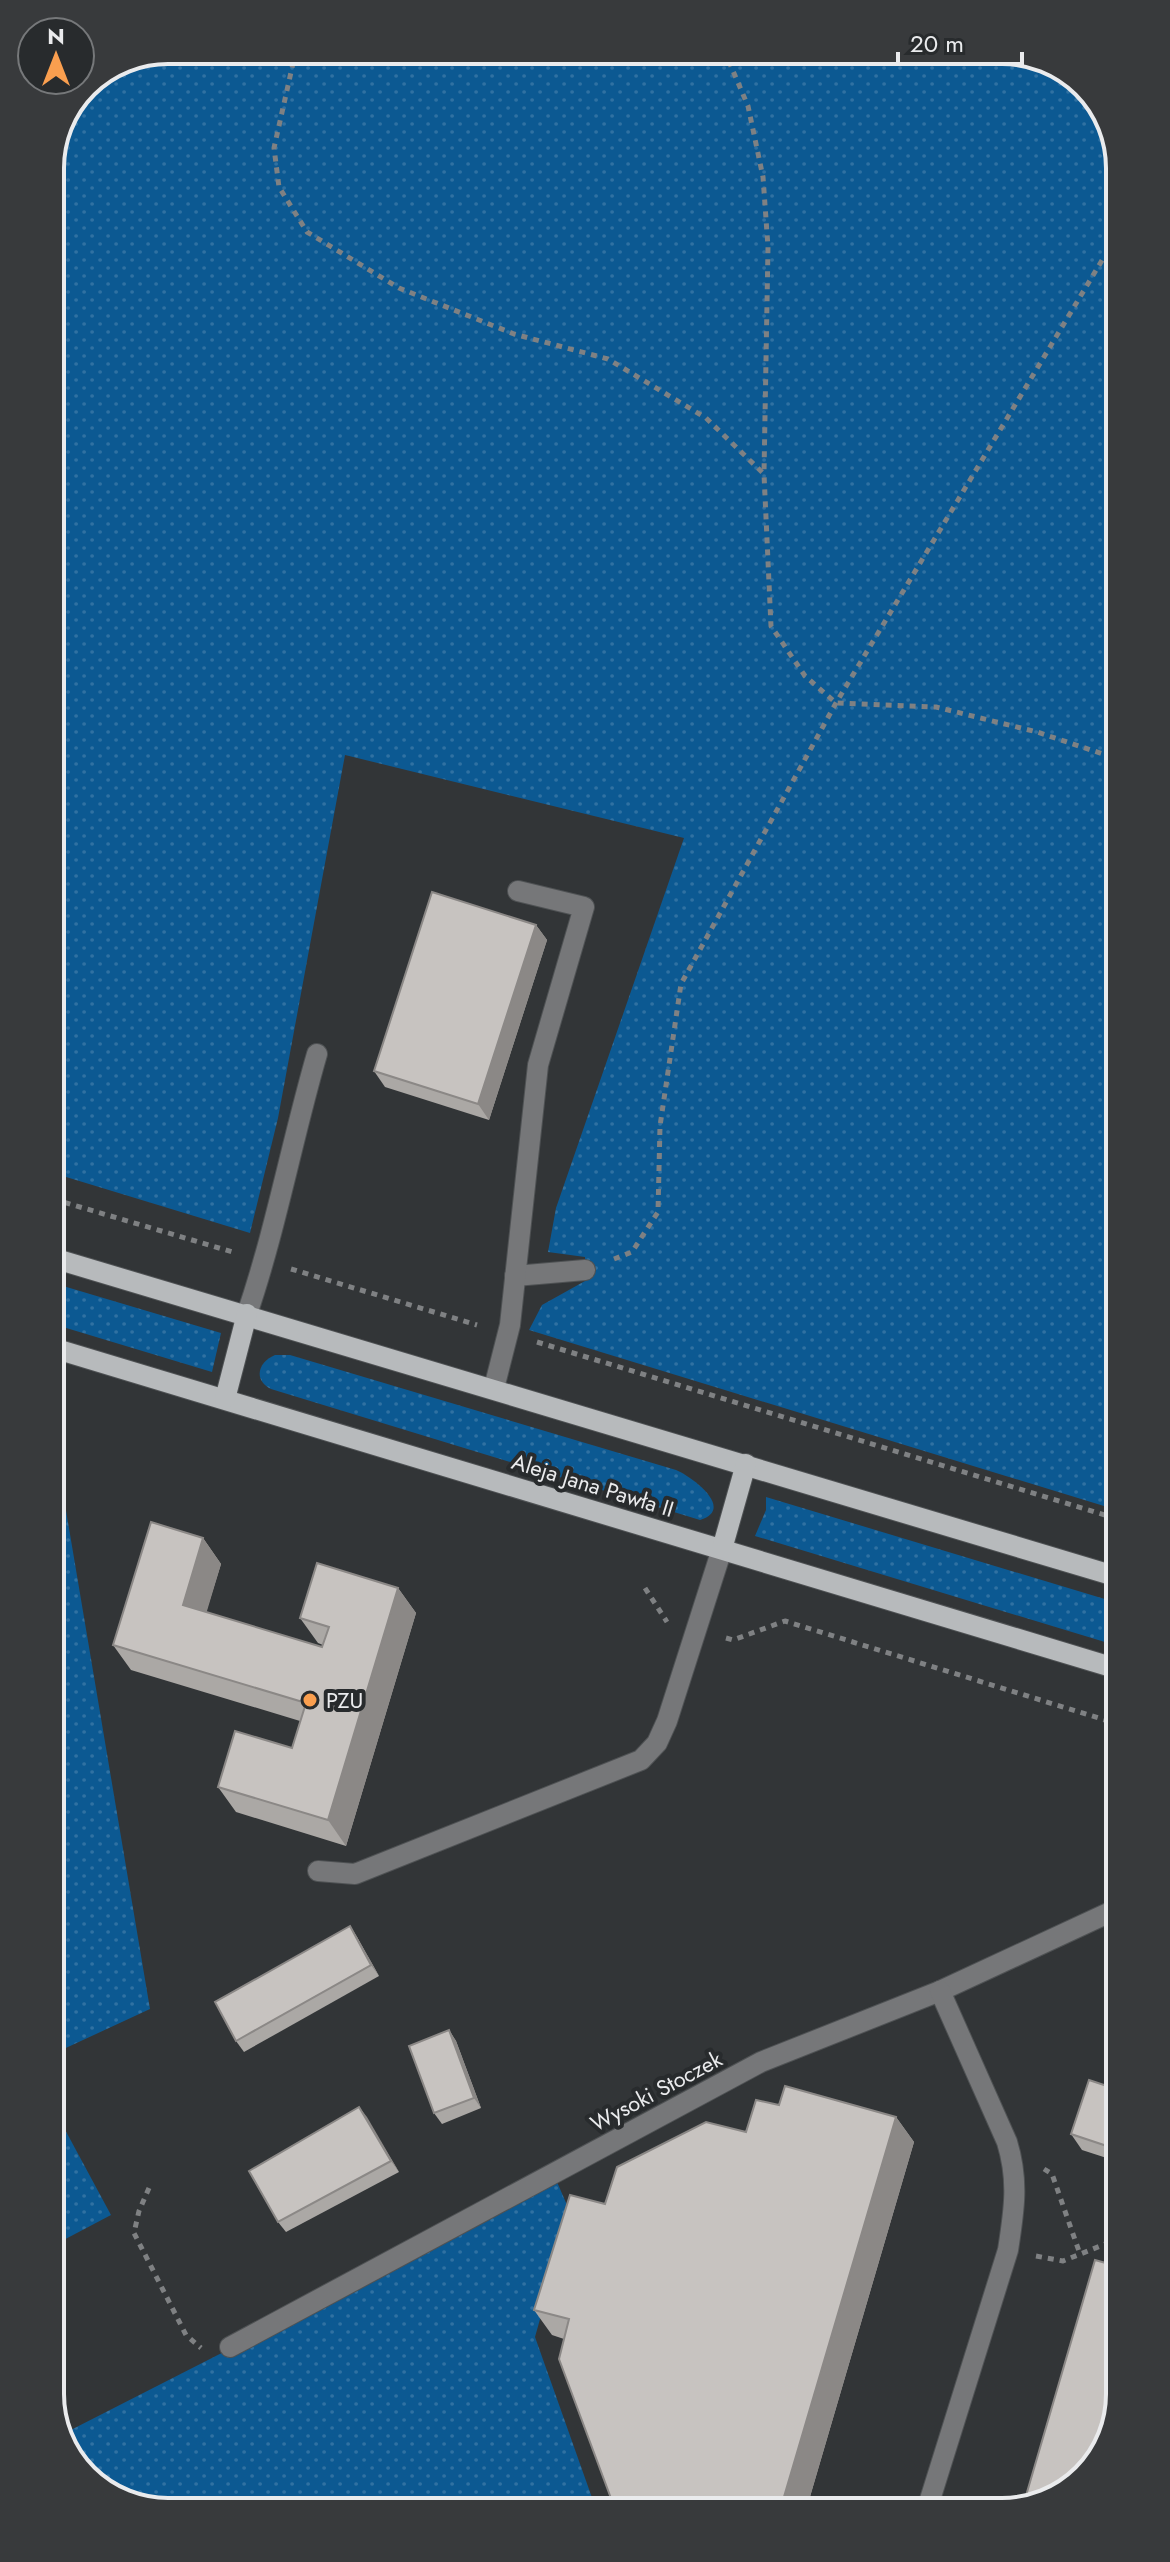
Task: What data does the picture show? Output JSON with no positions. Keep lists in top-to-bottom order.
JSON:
{
  "streets": {
    "main road": ["Aleja Jana Pawła II"],
    "street": ["Wysoki Stoczek"]
  },
  "places": ["PZU"],
  "scale_bar": "20 m",
  "north": "top"
}
